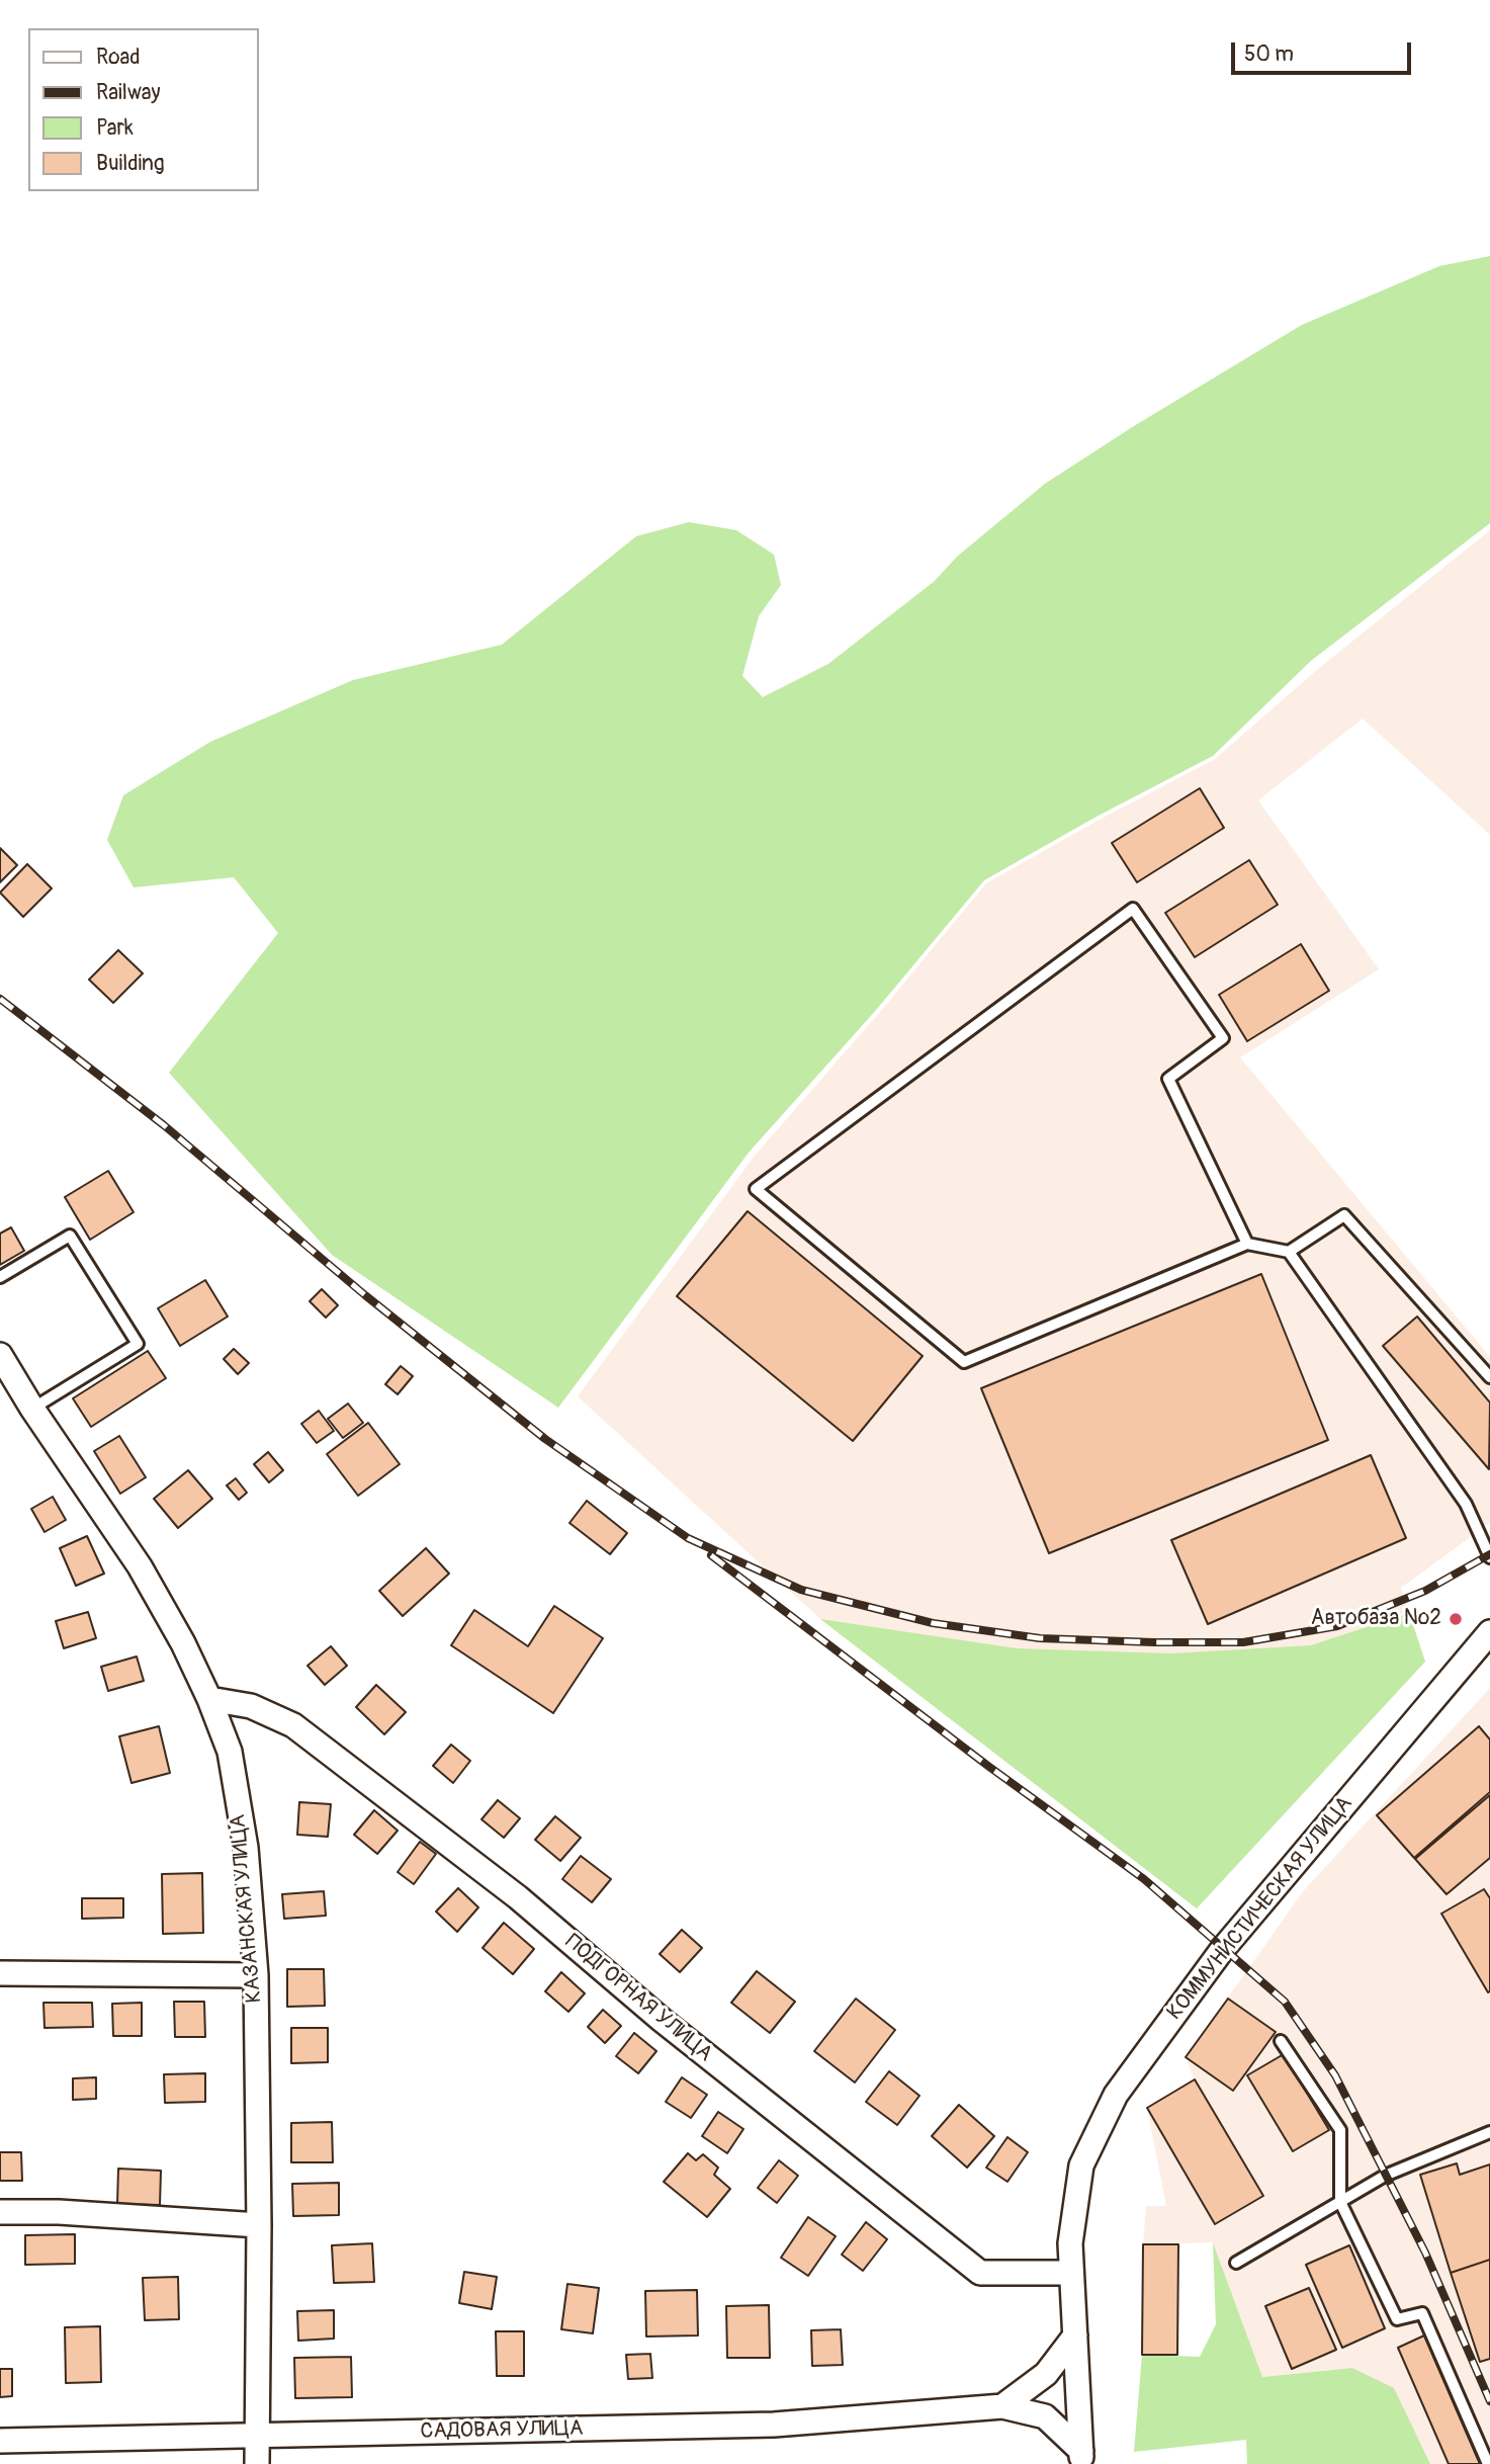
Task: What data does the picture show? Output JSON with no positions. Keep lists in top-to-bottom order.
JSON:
{
  "streets": {
    "street": [
      "КАЗАНСКАЯ УЛИЦА",
      "КОММУНИСТИЧЕСКАЯ УЛИЦА",
      "ПОДГОРНАЯ УЛИЦА",
      "САДОВАЯ УЛИЦА"
    ]
  },
  "crossings": [
    ["КАЗАНСКАЯ УЛИЦА", "ПОДГОРНАЯ УЛИЦА"],
    ["КАЗАНСКАЯ УЛИЦА", "САДОВАЯ УЛИЦА"],
    ["КОММУНИСТИЧЕСКАЯ УЛИЦА", "ПОДГОРНАЯ УЛИЦА"],
    ["КОММУНИСТИЧЕСКАЯ УЛИЦА", "САДОВАЯ УЛИЦА"]
  ],
  "places": ["Автобаза №2"],
  "legend": [
    "Road",
    "Railway",
    "Park",
    "Building"
  ],
  "scale_bar": "50 m"
}
